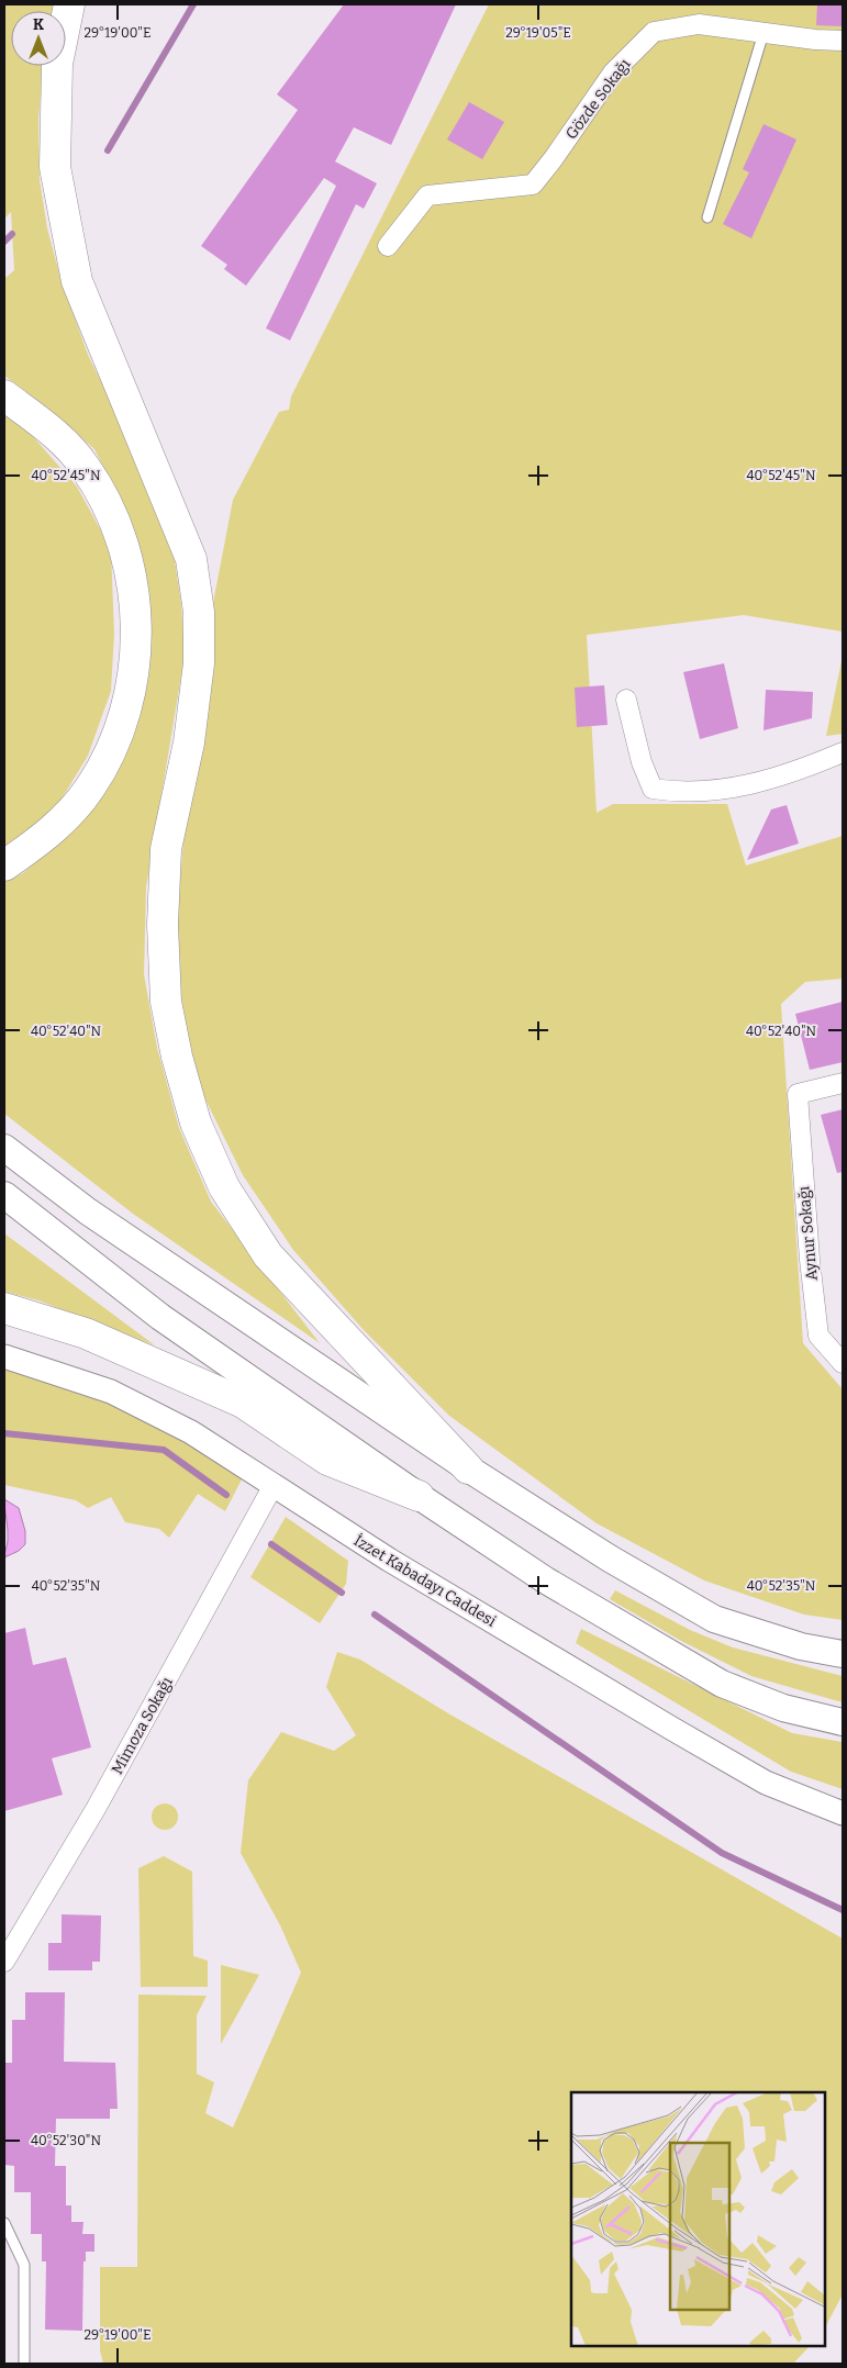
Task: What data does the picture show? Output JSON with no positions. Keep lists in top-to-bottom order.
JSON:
{
  "streets": {
    "street": [
      "Gözde Sokağı",
      "Aynur Sokağı",
      "İzzet Kabadayı Caddesi",
      "Mimoza Sokağı"
    ]
  },
  "crossings": [
    ["İzzet Kabadayı Caddesi", "Mimoza Sokağı"]
  ],
  "north": "top",
  "coordinates": [
    "29°19'00\"E",
    "29°19'05\"E",
    "40°52'45\"N",
    "40°52'40\"N",
    "40°52'35\"N",
    "40°52'30\"N"
  ]
}
